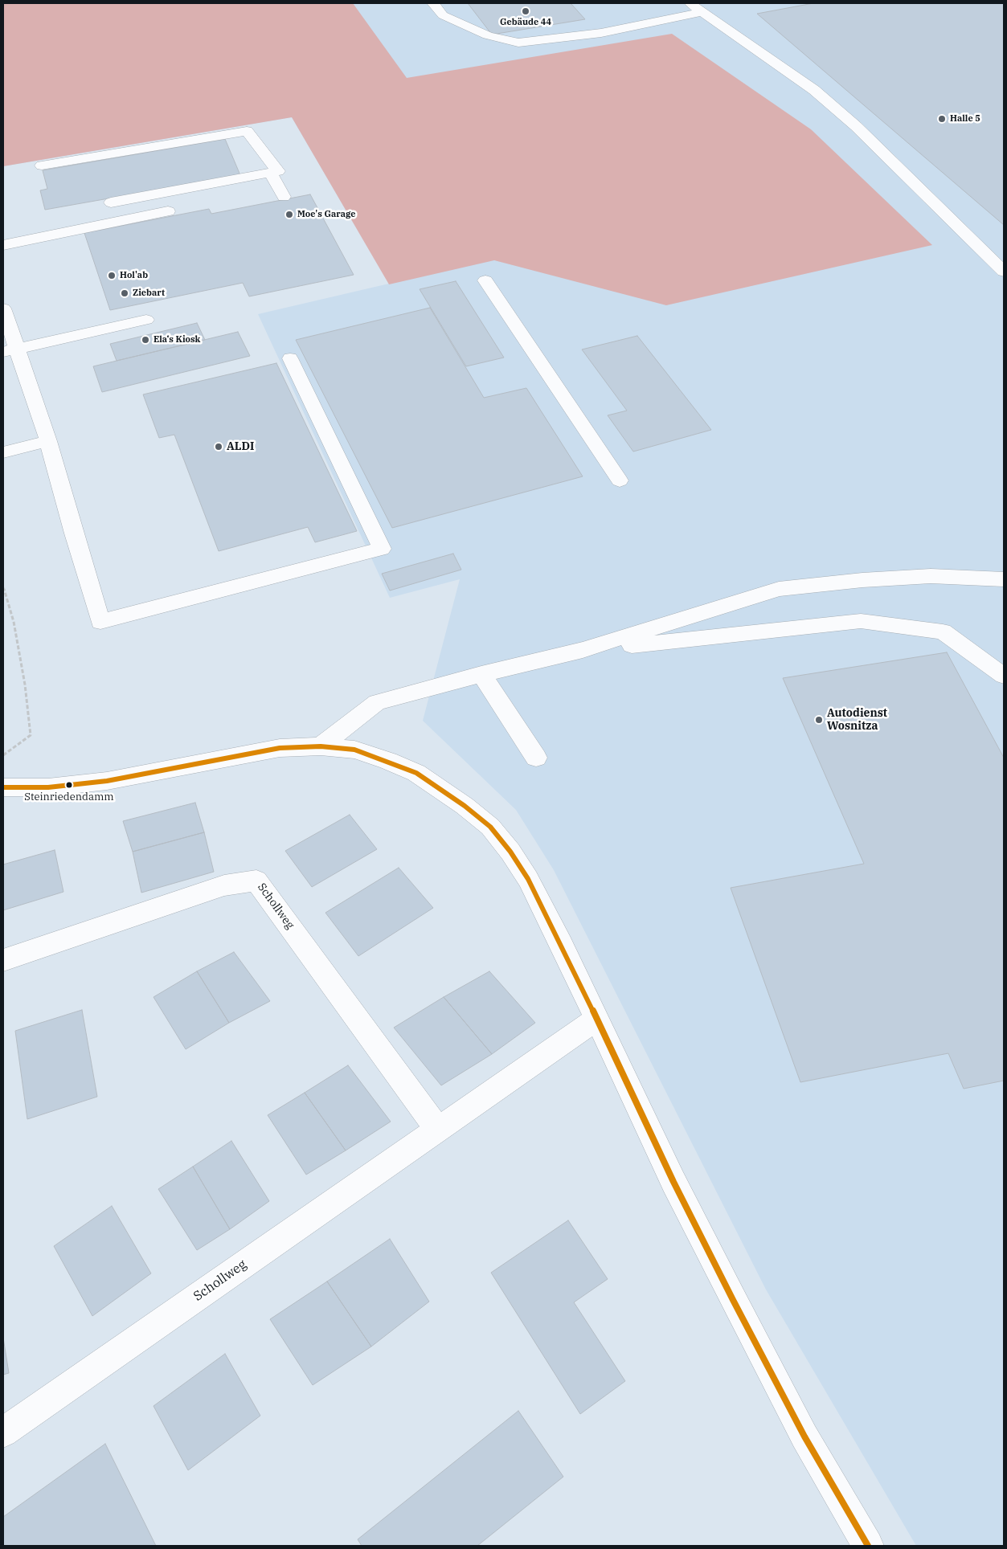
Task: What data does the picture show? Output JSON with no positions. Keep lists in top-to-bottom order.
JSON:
{
  "streets": {
    "street": ["Schollweg"]
  },
  "places": [
    "Gebäude 44",
    "Halle 5",
    "Moe's Garage",
    "Hol'ab",
    "Ziebart",
    "Ela‘s Kiosk",
    "ALDI",
    "Autodienst Wosnitza",
    "Steinriedendamm"
  ]
}
